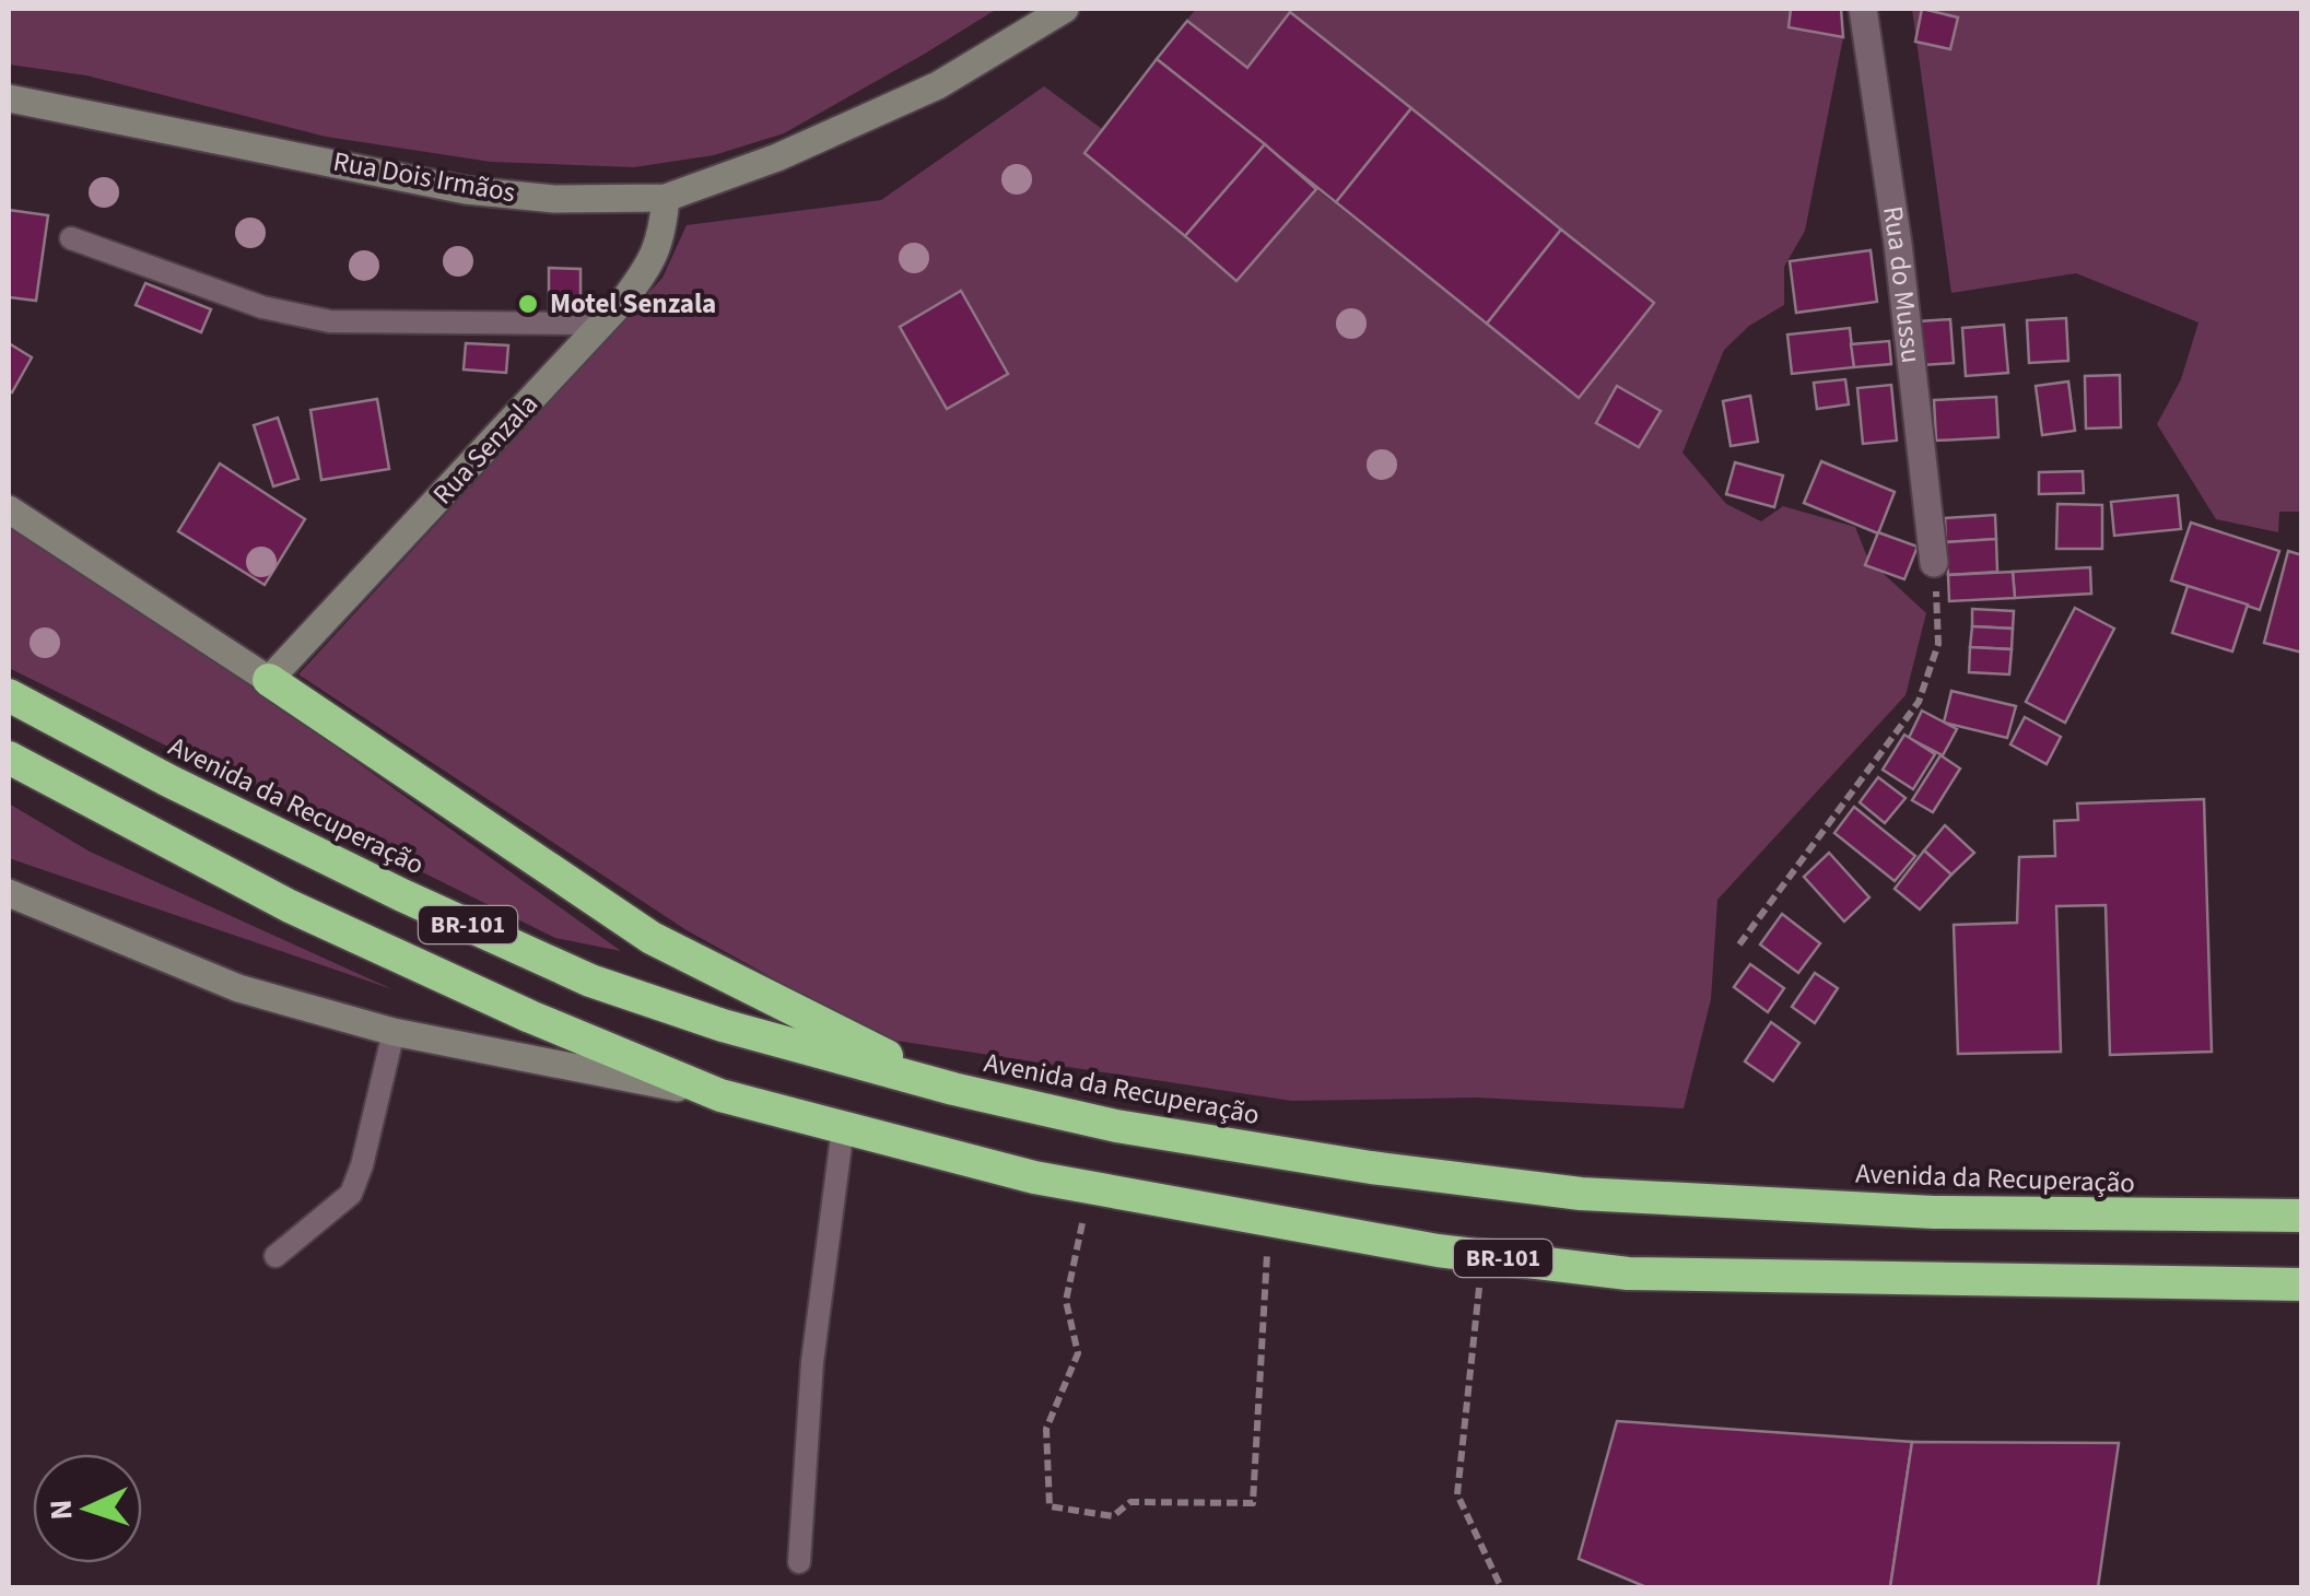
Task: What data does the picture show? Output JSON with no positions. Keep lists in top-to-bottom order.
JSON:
{
  "streets": {
    "highway": ["Avenida da Recuperação", "BR-101"],
    "main road": ["Rua Dois Irmãos", "Rua Senzala"],
    "street": ["Rua do Mussu"]
  },
  "crossings": [
    ["Rua Dois Irmãos", "Rua Senzala"]
  ],
  "places": ["Motel Senzala"],
  "north": "left"
}
